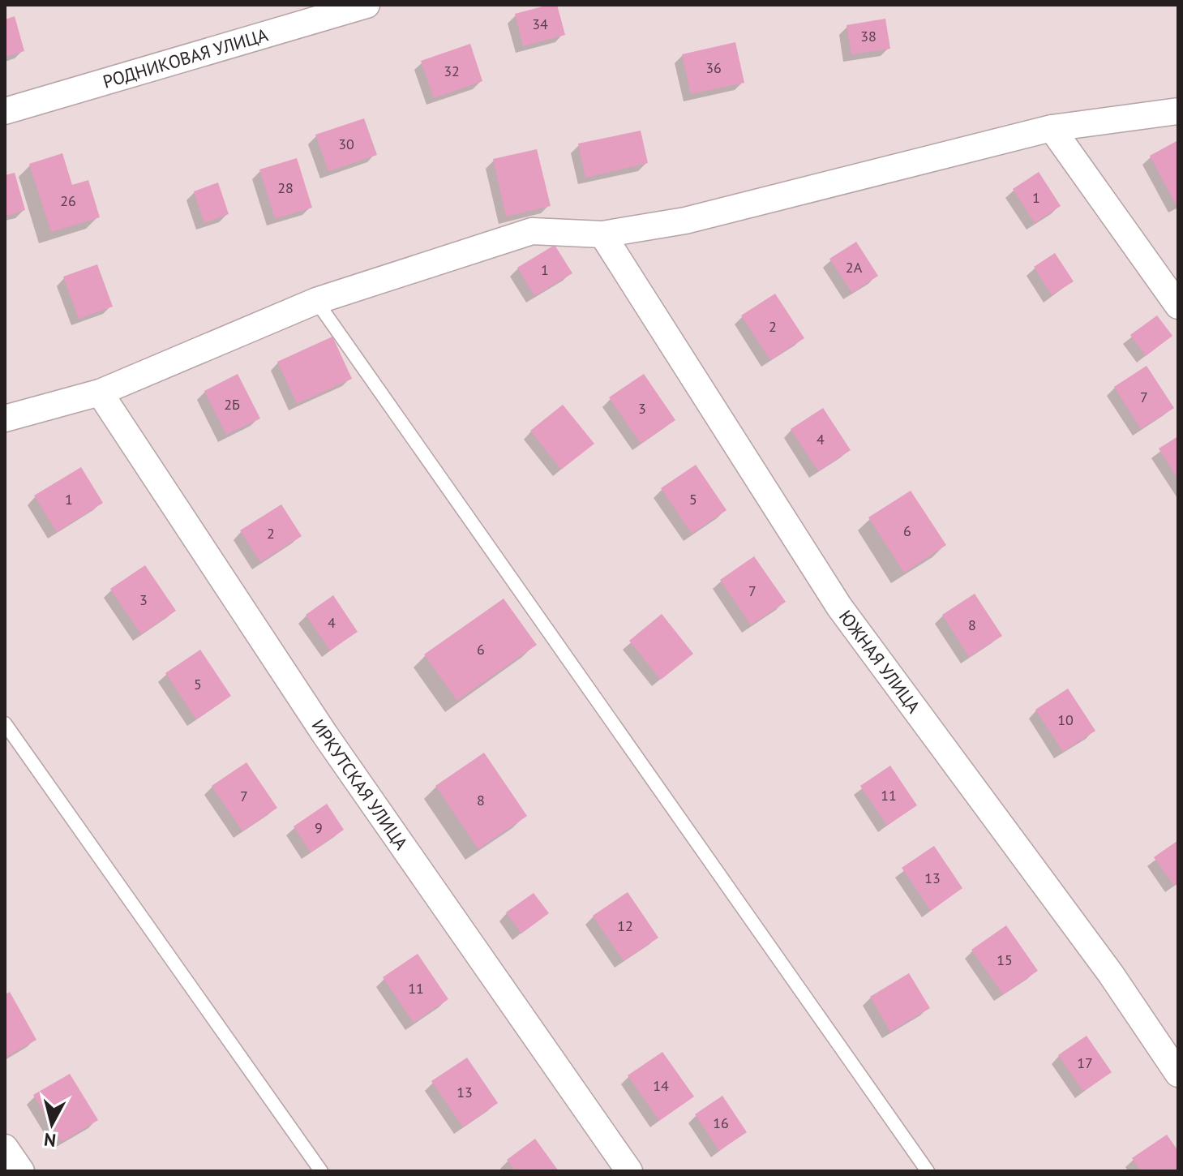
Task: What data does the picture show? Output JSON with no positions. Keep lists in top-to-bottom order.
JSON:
{
  "streets": {
    "street": ["РОДНИКОВАЯ УЛИЦА", "ЮЖНАЯ УЛИЦА", "ИРКУТСКАЯ УЛИЦА"]
  },
  "house_numbers": [
    "34",
    "38",
    "36",
    "32",
    "30",
    "28",
    "1",
    "26",
    "2А",
    "1",
    "2",
    "7",
    "2Б",
    "3",
    "4",
    "1",
    "5",
    "6",
    "2",
    "7",
    "3",
    "4",
    "8",
    "6",
    "5",
    "10",
    "11",
    "7",
    "8",
    "9",
    "13",
    "12",
    "15",
    "11",
    "17",
    "14",
    "13",
    "16"
  ],
  "north": "bottom"
}
